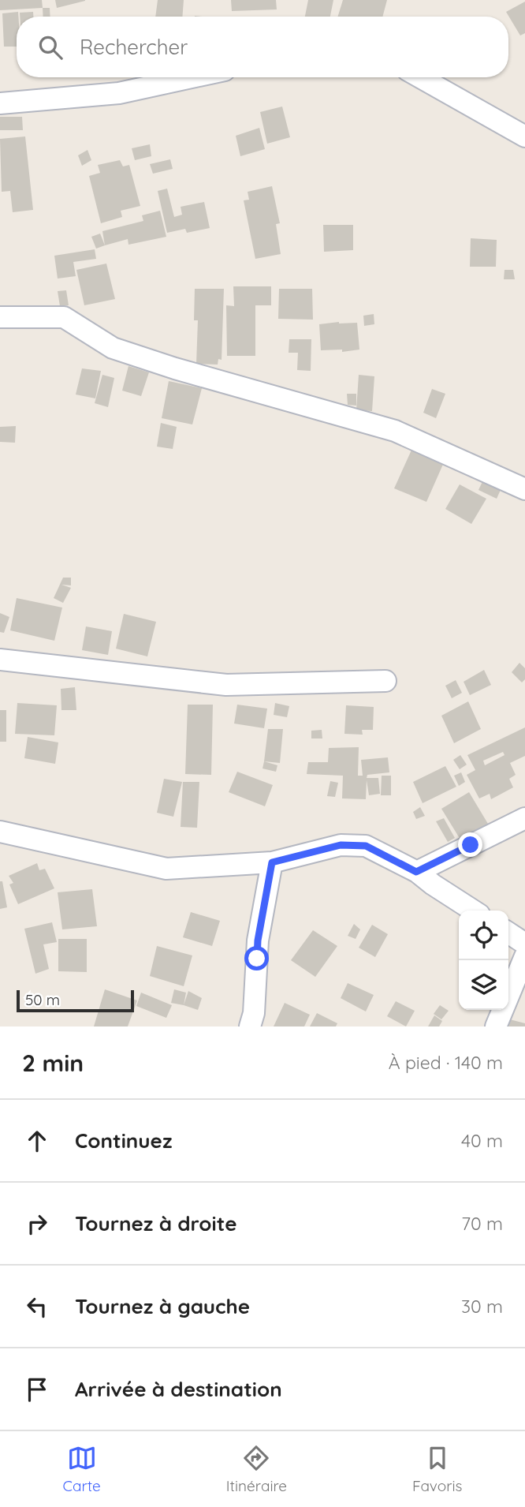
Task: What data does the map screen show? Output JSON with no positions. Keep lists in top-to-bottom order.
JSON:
{
  "scale_bar": "50 m",
  "page": {
    "search": "Rechercher",
    "scale": "50 m",
    "heading": ["2 min", "À pied · 140 m"],
    "list": [
      ["Continuez", "40 m"],
      ["Tournez à droite", "70 m"],
      ["Tournez à gauche", "30 m"],
      "Arrivée à destination"
    ],
    "nav": ["Carte", "Itinéraire", "Favoris"]
  }
}
